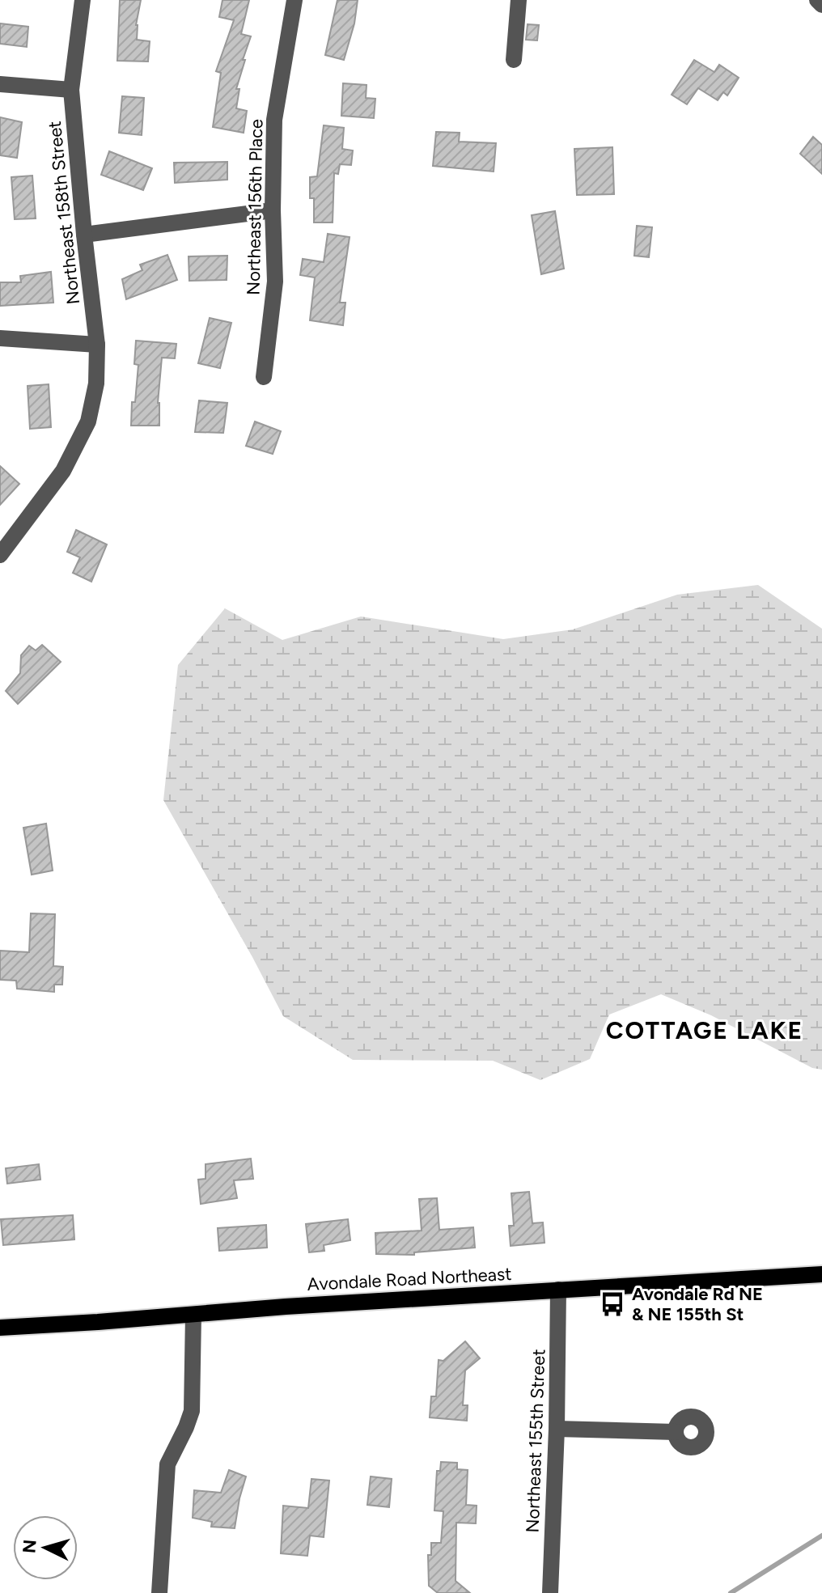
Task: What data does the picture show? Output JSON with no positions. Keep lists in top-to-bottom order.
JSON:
{
  "streets": {
    "main road": ["Avondale Road Northeast"],
    "street": ["Northeast 156th Place", "Northeast 158th Street", "Northeast 155th Street"]
  },
  "crossings": [
    ["Avondale Road Northeast", "Northeast 155th Street"]
  ],
  "districts": ["COTTAGE LAKE"],
  "places": {
    "bus stop": ["Avondale Rd NE & NE 155th St"]
  },
  "north": "left"
}
